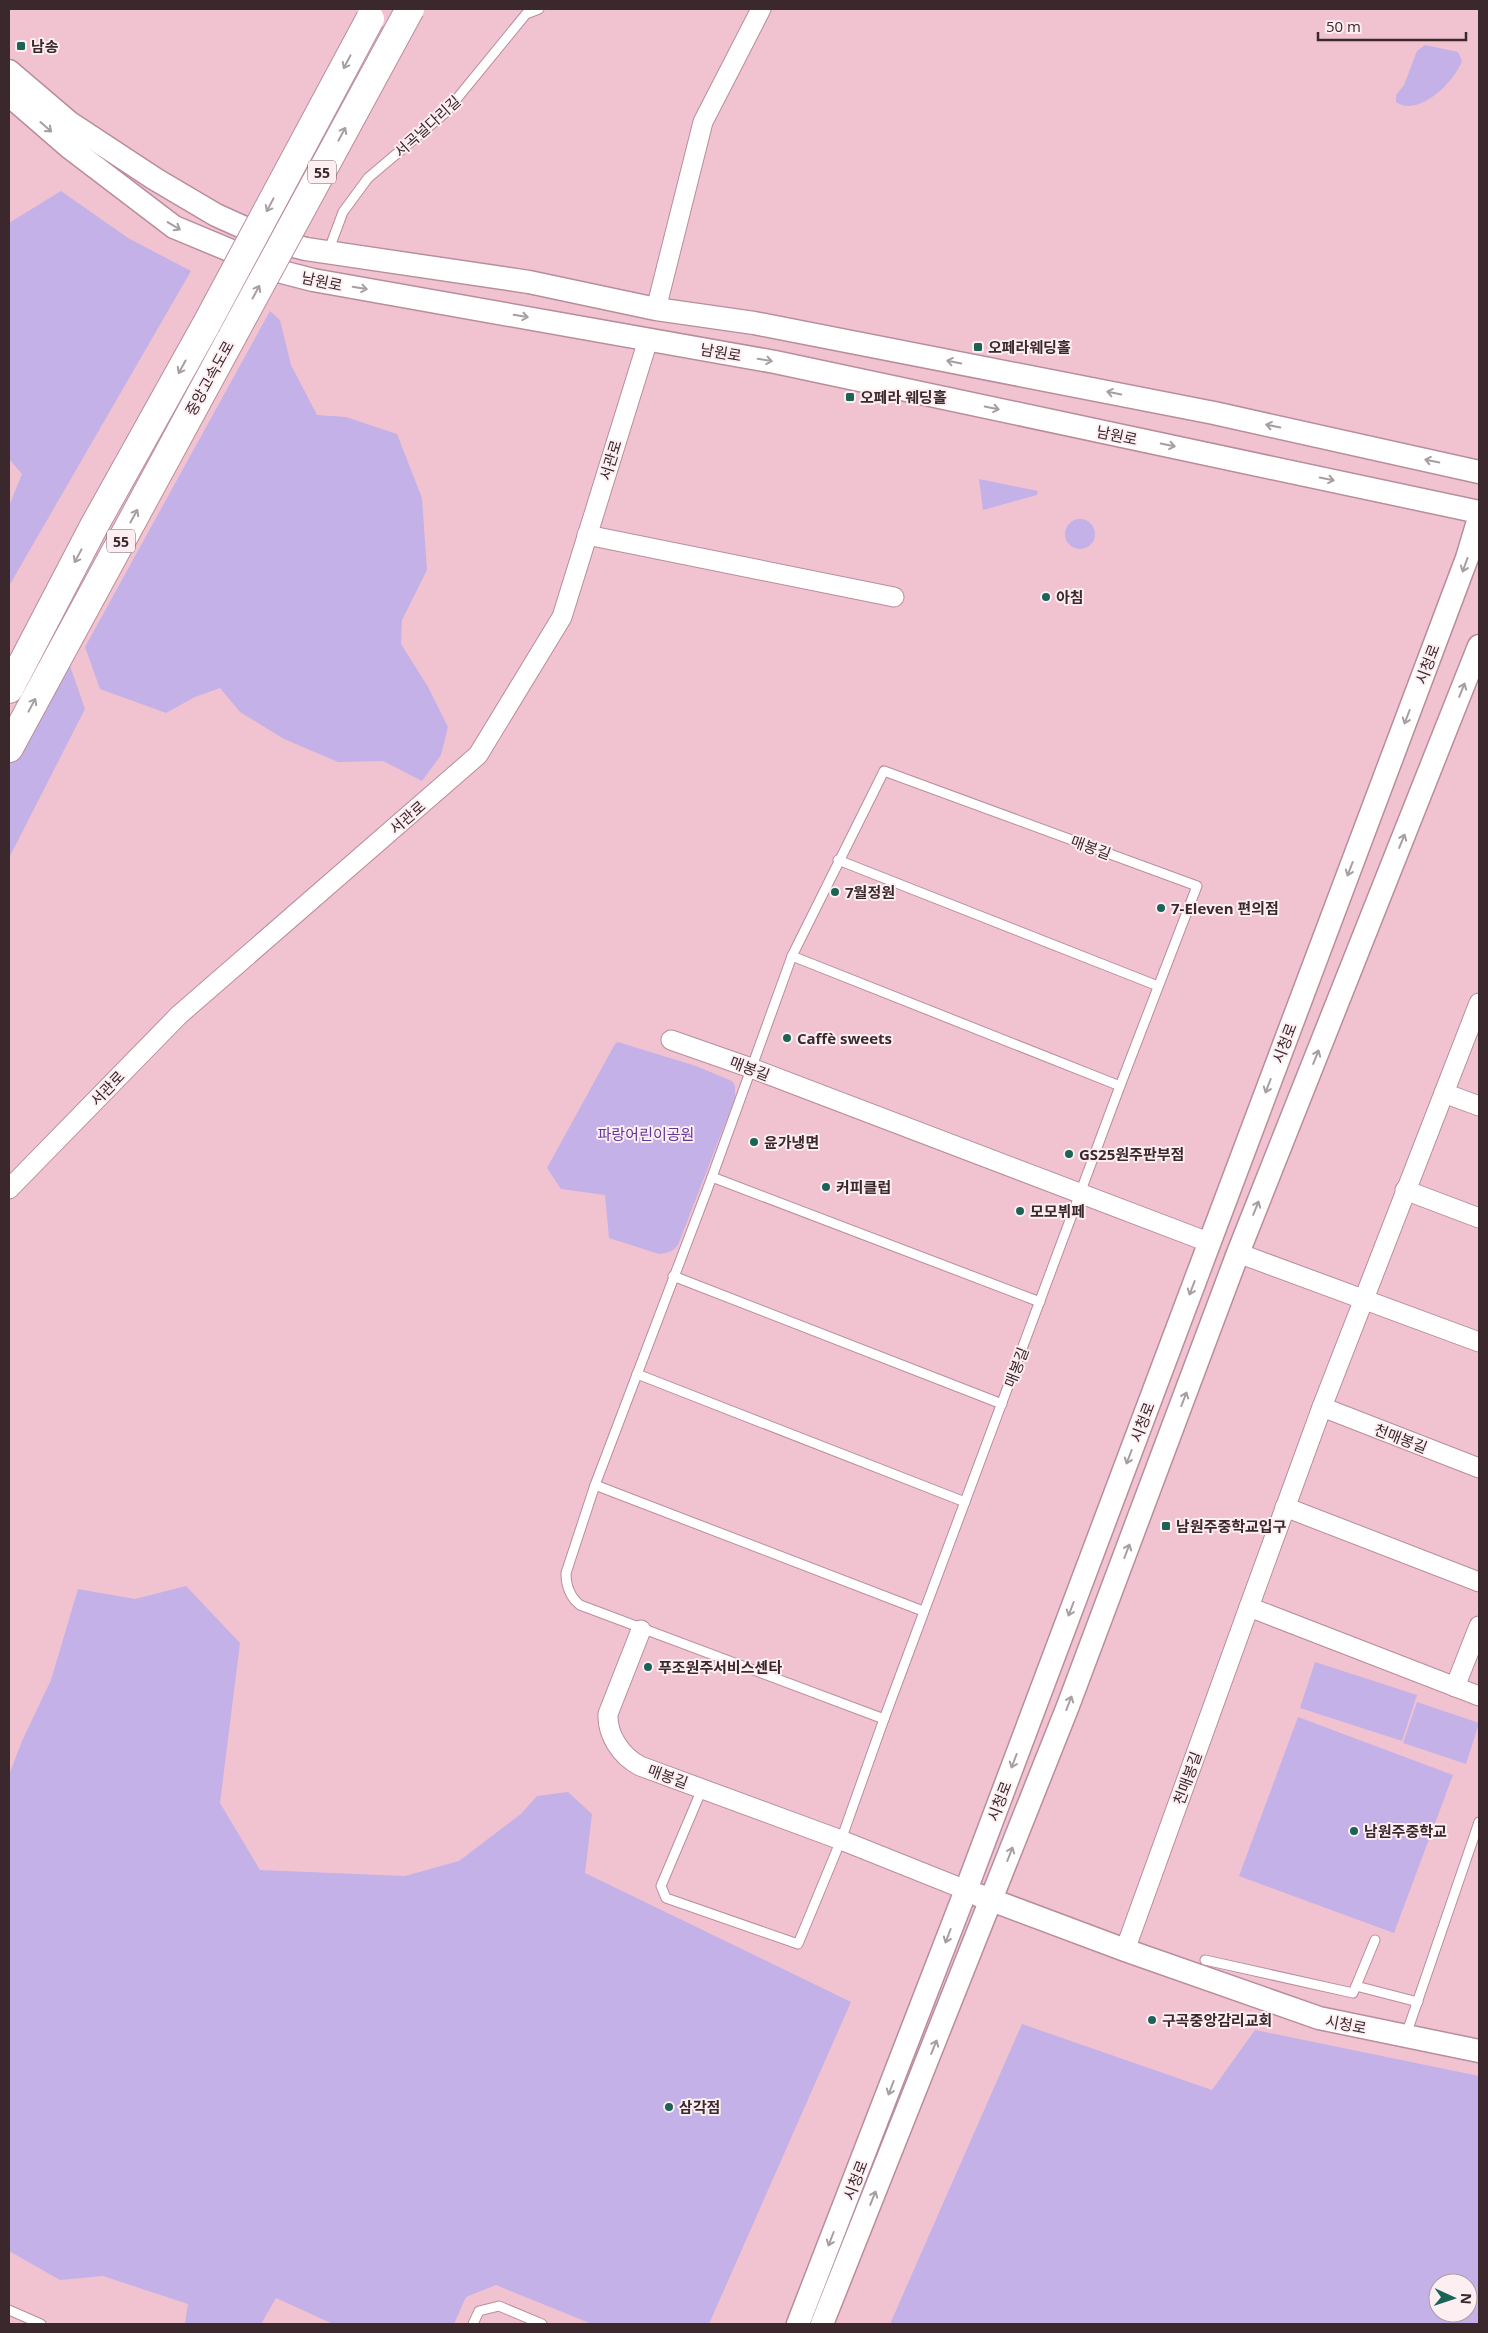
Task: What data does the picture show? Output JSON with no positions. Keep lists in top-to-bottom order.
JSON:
{
  "streets": {
    "highway": ["55", "중앙고속도로"],
    "street": [
      "남원로",
      "서관로",
      "시청로",
      "매봉길",
      "천매봉길"
    ],
    "lane": ["서곡널다리길"]
  },
  "crossings": [
    ["서곡널다리길", "남원로"],
    ["남원로", "서관로"],
    ["시청로", "천매봉길"]
  ],
  "parks": ["파랑어린이공원"],
  "places": {
    "transit": [
      "남송",
      "오페라웨딩홀",
      "오페라 웨딩홀",
      "남원주중학교입구"
    ],
    "other": [
      "아침",
      "7월정원",
      "7-Eleven 편의점",
      "Caffè sweets",
      "윤가냉면",
      "GS25원주판부점",
      "커피클럽",
      "모모뷔페",
      "푸조원주서비스센타",
      "남원주중학교",
      "구곡중앙감리교회",
      "삼각점"
    ]
  },
  "scale_bar": "50 m",
  "north": "right"
}
